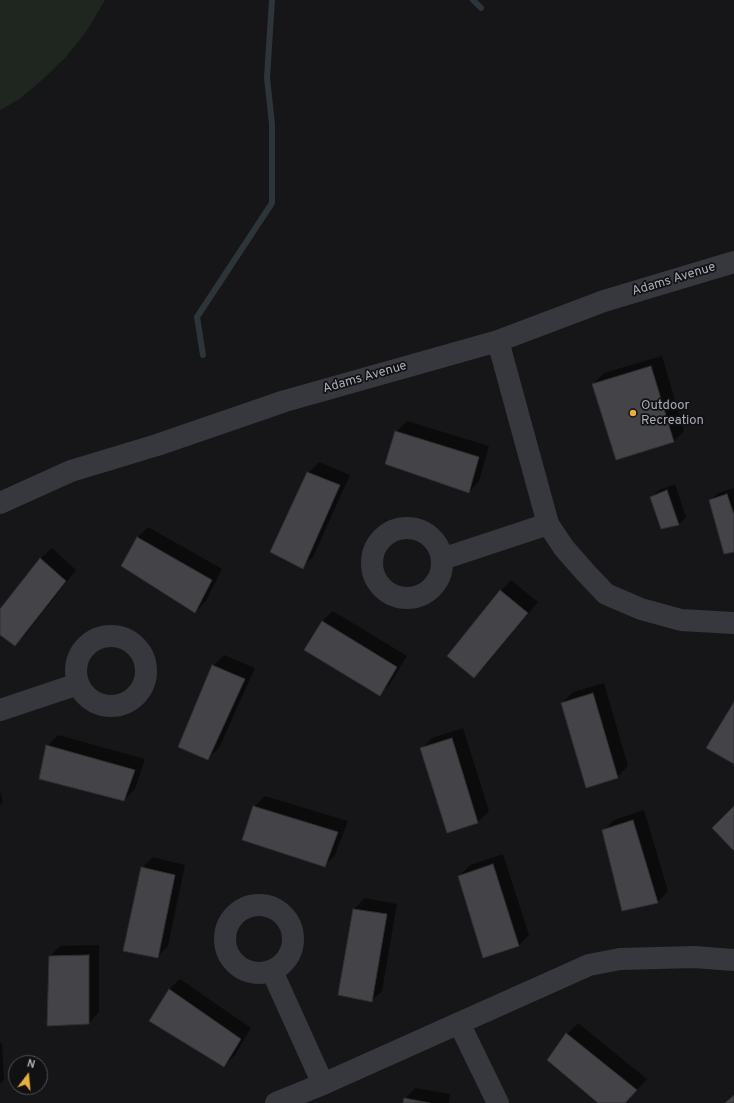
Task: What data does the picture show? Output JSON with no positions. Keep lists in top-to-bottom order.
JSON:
{
  "streets": {
    "street": ["Adams Avenue"]
  },
  "places": ["Outdoor Recreation"],
  "north": "top"
}
